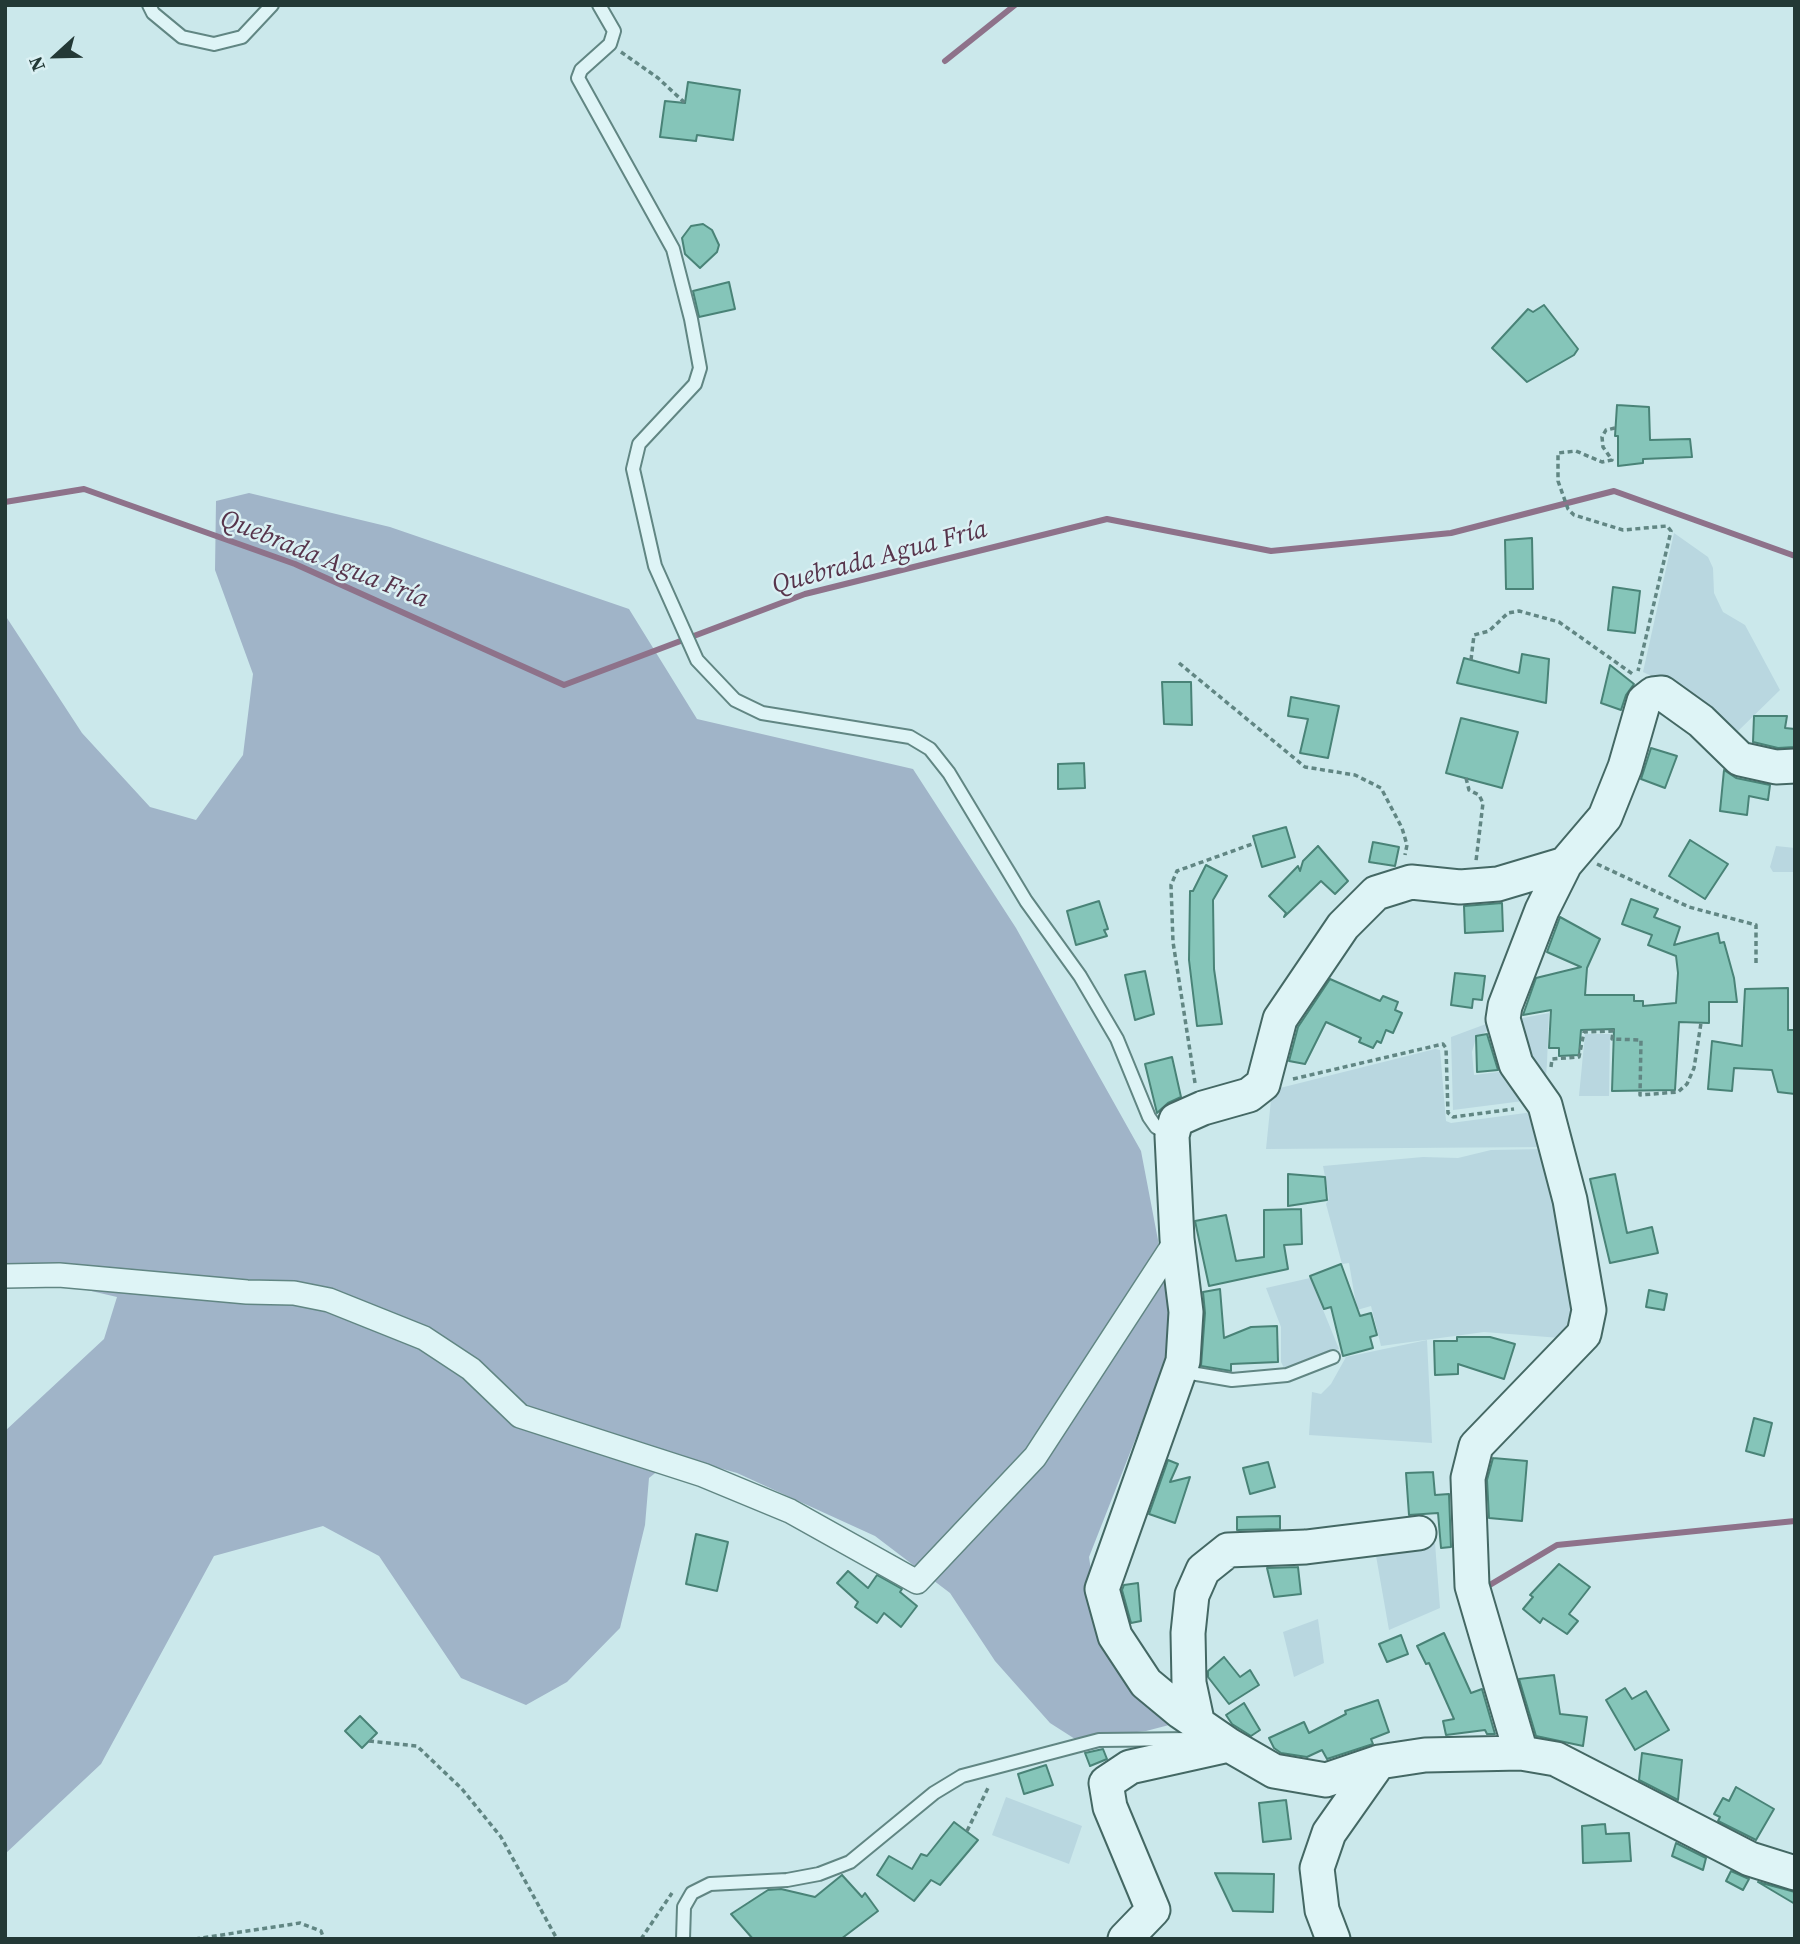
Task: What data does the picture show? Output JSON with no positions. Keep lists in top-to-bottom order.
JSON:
{
  "water": ["Quebrada Agua Fría"],
  "north": "left"
}
